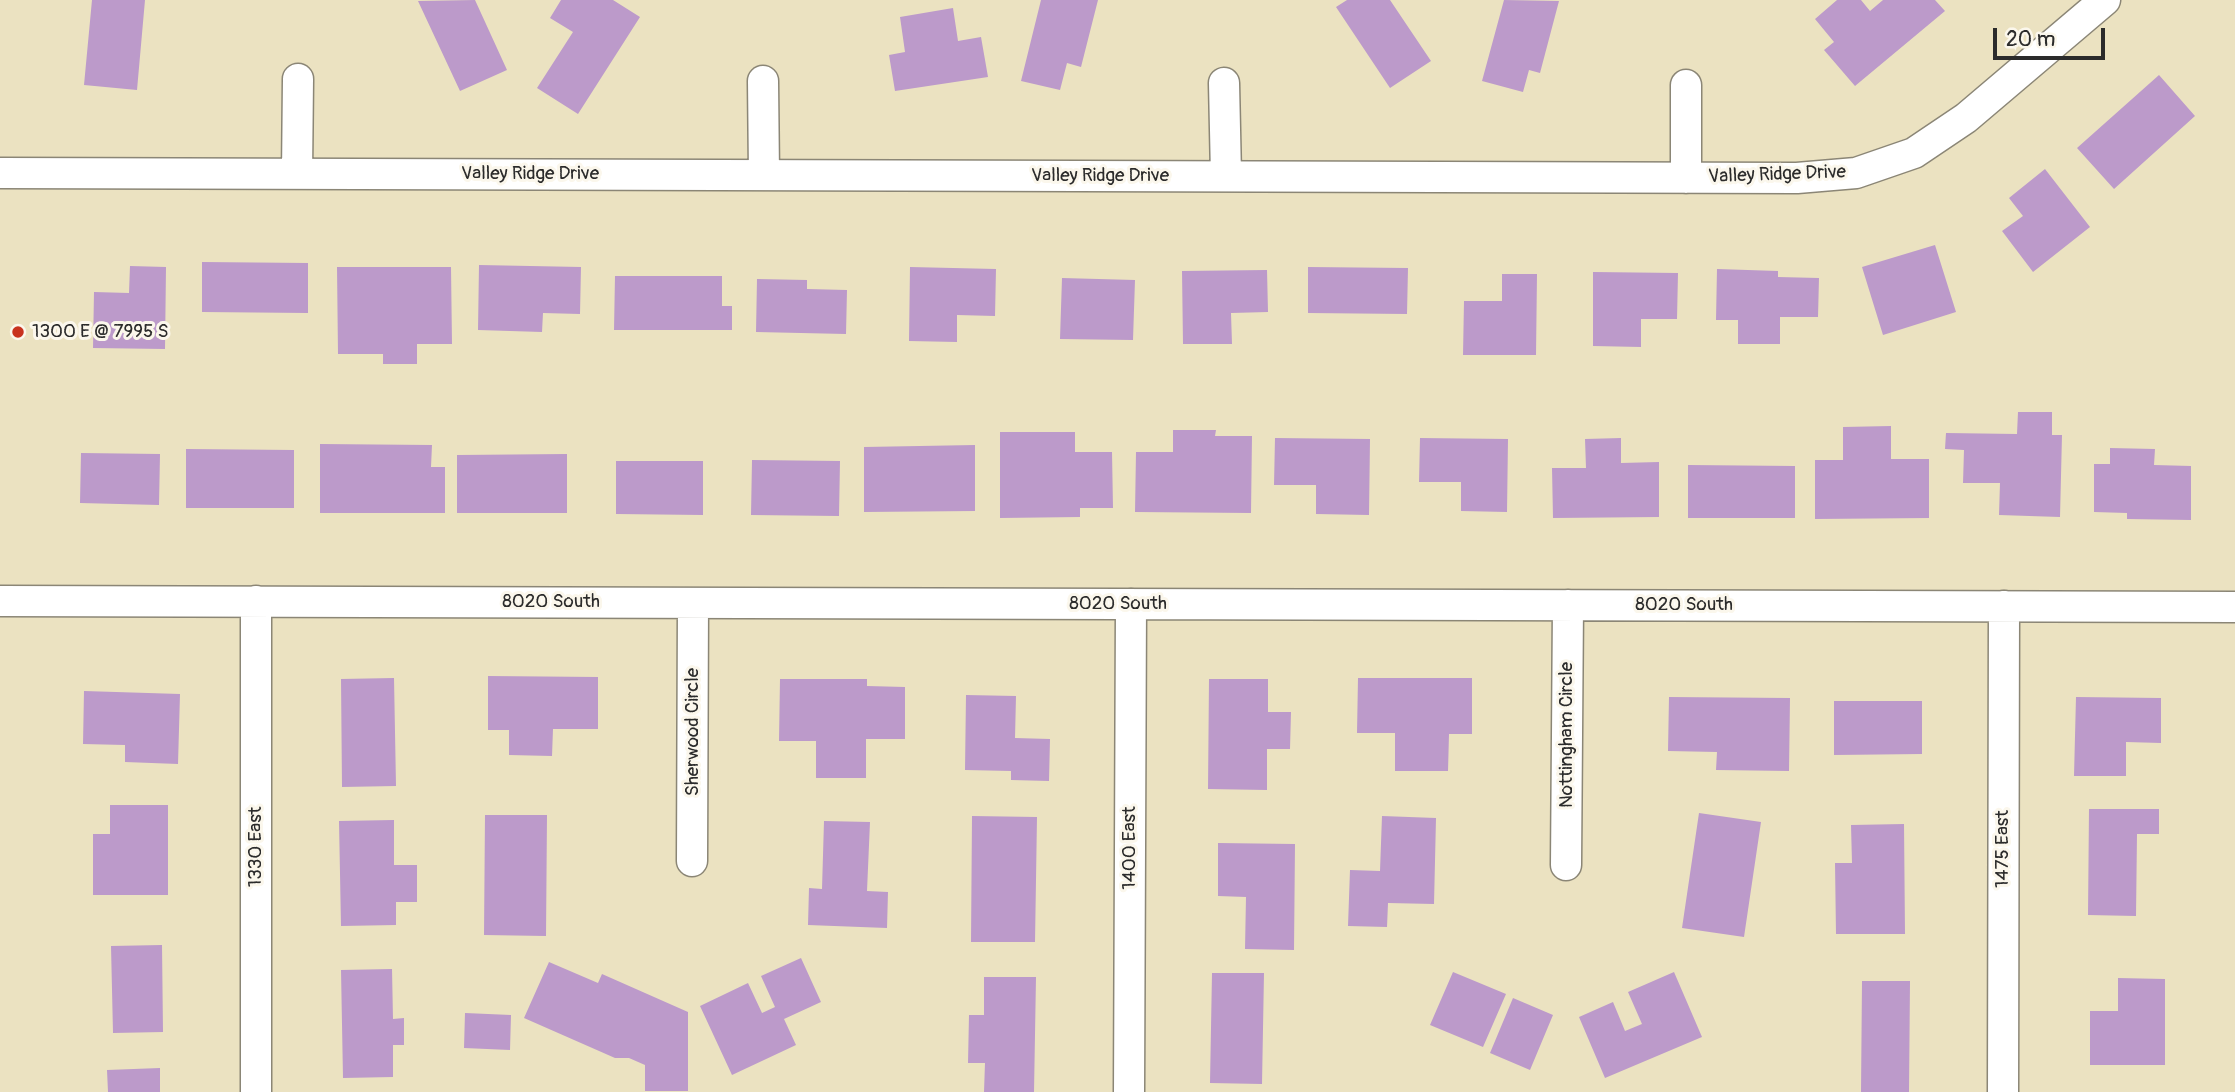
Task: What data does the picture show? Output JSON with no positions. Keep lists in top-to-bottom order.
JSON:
{
  "streets": {
    "street": [
      "Valley Ridge Drive",
      "8020 South",
      "Sherwood Circle",
      "Nottingham Circle",
      "1330 East",
      "1400 East",
      "1475 East"
    ]
  },
  "crossings": [
    ["8020 South", "Sherwood Circle"],
    ["8020 South", "Nottingham Circle"],
    ["8020 South", "1330 East"],
    ["8020 South", "1400 East"],
    ["8020 South", "1475 East"]
  ],
  "places": ["1300 E @ 7995 S"],
  "scale_bar": "20 m"
}
